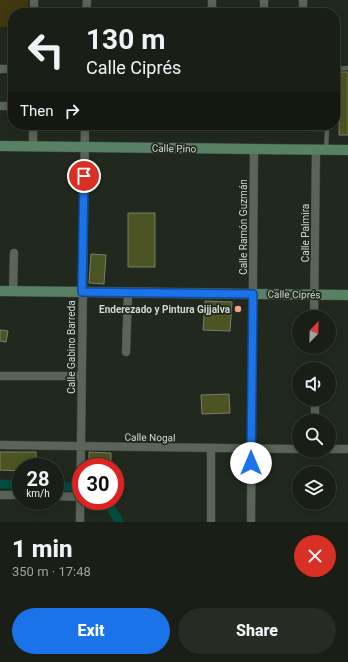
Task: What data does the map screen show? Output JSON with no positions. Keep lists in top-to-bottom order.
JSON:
{
  "streets": {
    "street": [
      "Calle Pino",
      "Calle Ramón Guzmán",
      "Calle Palmira",
      "Calle Ciprés",
      "Calle Gabino Barreda",
      "Calle Nogal"
    ]
  },
  "crossings": [
    ["Calle Pino", "Calle Ramón Guzmán"],
    ["Calle Pino", "Calle Palmira"],
    ["Calle Pino", "Calle Gabino Barreda"],
    ["Calle Ramón Guzmán", "Calle Ciprés"],
    ["Calle Ramón Guzmán", "Calle Nogal"],
    ["Calle Palmira", "Calle Ciprés"],
    ["Calle Ciprés", "Calle Gabino Barreda"],
    ["Calle Gabino Barreda", "Calle Nogal"]
  ],
  "places": ["Enderezado y Pintura Gijjalva"],
  "north": "top right",
  "page": {
    "turn": ["130 m", "Calle Ciprés"],
    "then": "Then",
    "speed": "28 km/h",
    "limit": "30",
    "heading": ["1 min", "350 m · 17:48"],
    "buttons": ["Exit", "Share"]
  }
}
